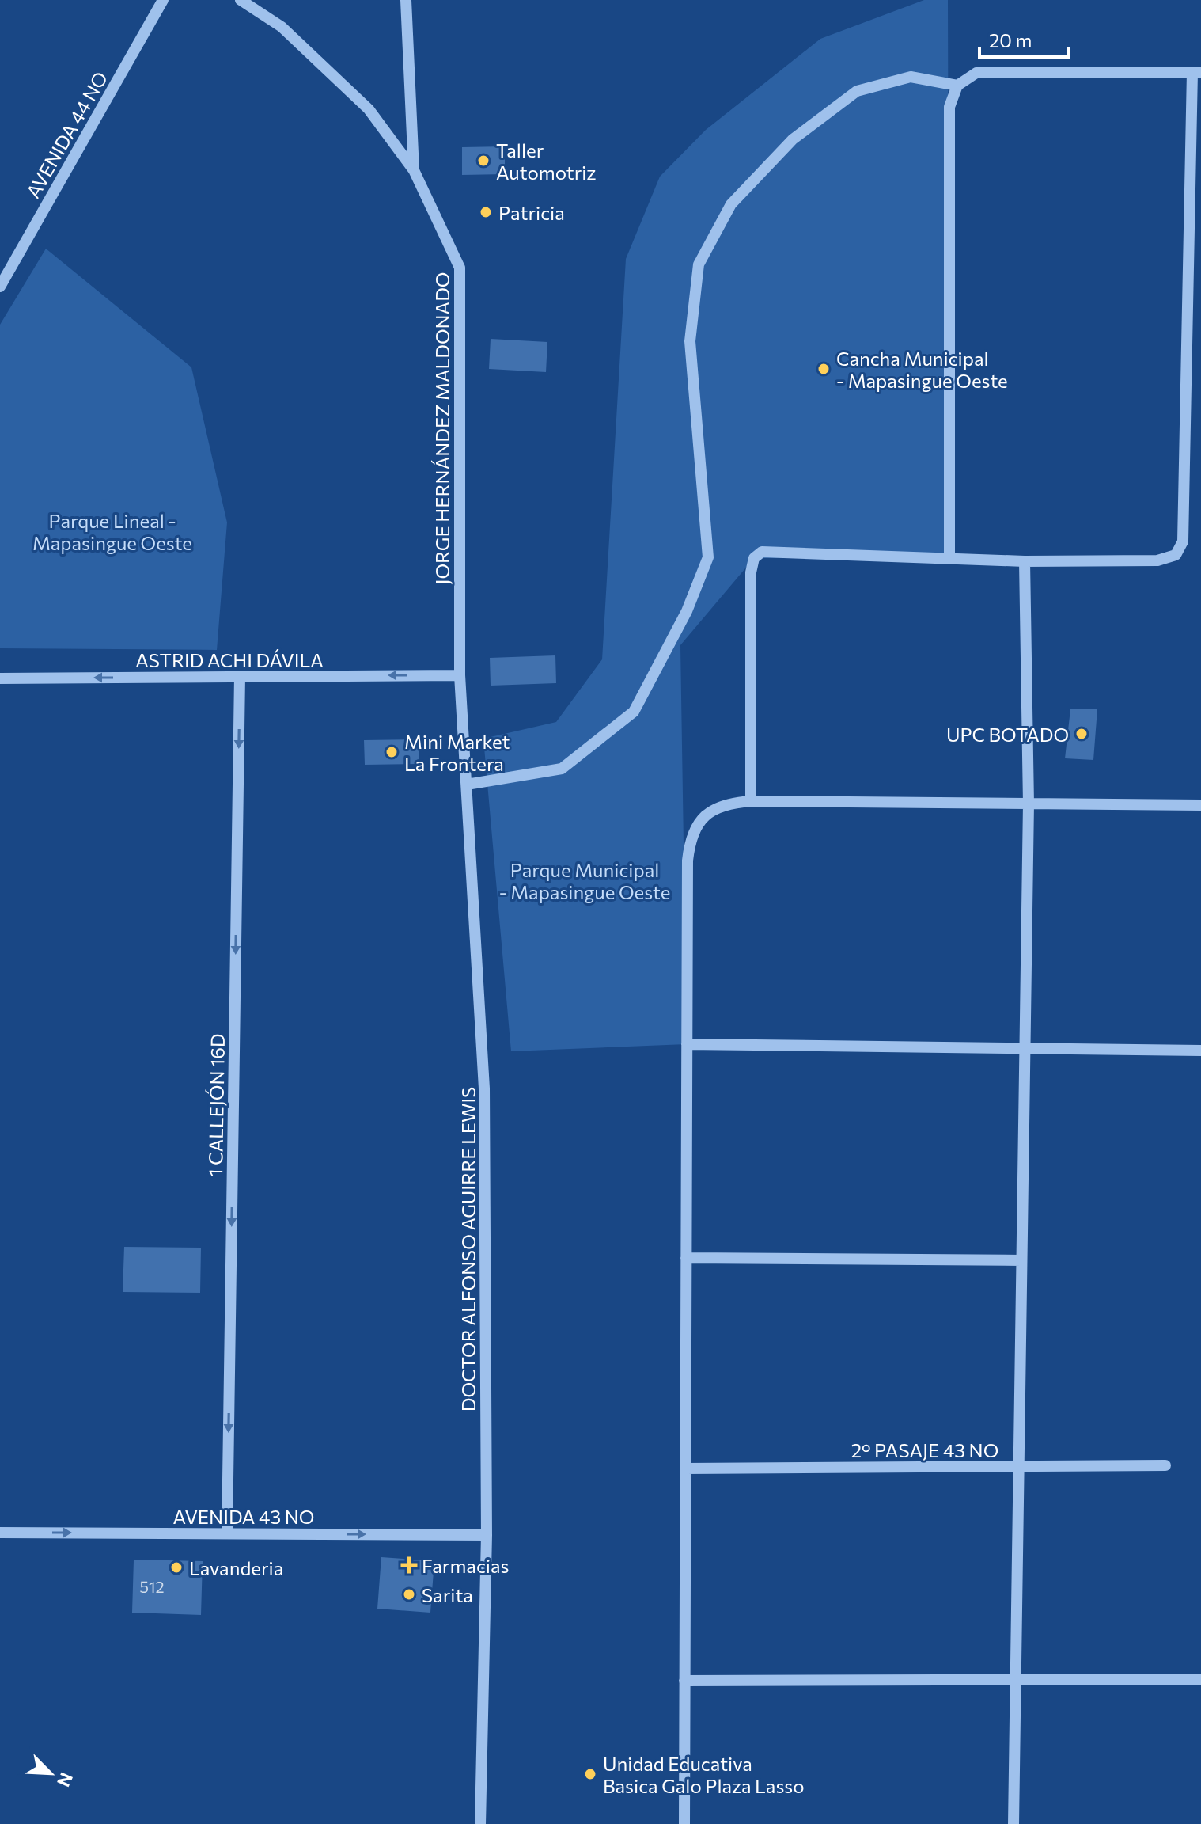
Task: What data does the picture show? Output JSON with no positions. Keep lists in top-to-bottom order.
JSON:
{
  "streets": {
    "street": [
      "AVENIDA 44 NO",
      "JORGE HERNÁNDEZ MALDONADO",
      "ASTRID ACHI DÁVILA",
      "1 CALLEJÓN 16D",
      "DOCTOR ALFONSO AGUIRRE LEWIS",
      "2° PASAJE 43 NO",
      "AVENIDA 43 NO"
    ]
  },
  "crossings": [
    ["JORGE HERNÁNDEZ MALDONADO", "ASTRID ACHI DÁVILA"],
    ["JORGE HERNÁNDEZ MALDONADO", "DOCTOR ALFONSO AGUIRRE LEWIS"],
    ["ASTRID ACHI DÁVILA", "1 CALLEJÓN 16D"],
    ["ASTRID ACHI DÁVILA", "DOCTOR ALFONSO AGUIRRE LEWIS"],
    ["1 CALLEJÓN 16D", "AVENIDA 43 NO"],
    ["DOCTOR ALFONSO AGUIRRE LEWIS", "AVENIDA 43 NO"]
  ],
  "one_way": ["ASTRID ACHI DÁVILA", "1 CALLEJÓN 16D", "AVENIDA 43 NO"],
  "parks": ["Parque Lineal - Mapasingue Oeste", "Parque Municipal - Mapasingue Oeste"],
  "places": {
    "other": [
      "Taller Automotriz",
      "Patricia",
      "Cancha Municipal - Mapasingue Oeste",
      "UPC BOTADO",
      "Mini Market La Frontera",
      "Lavanderia",
      "Sarita",
      "Unidad Educativa Basica Galo Plaza Lasso"
    ],
    "health": ["Farmacias"]
  },
  "house_numbers": ["512"],
  "scale_bar": "20 m",
  "north": "bottom right"
}
